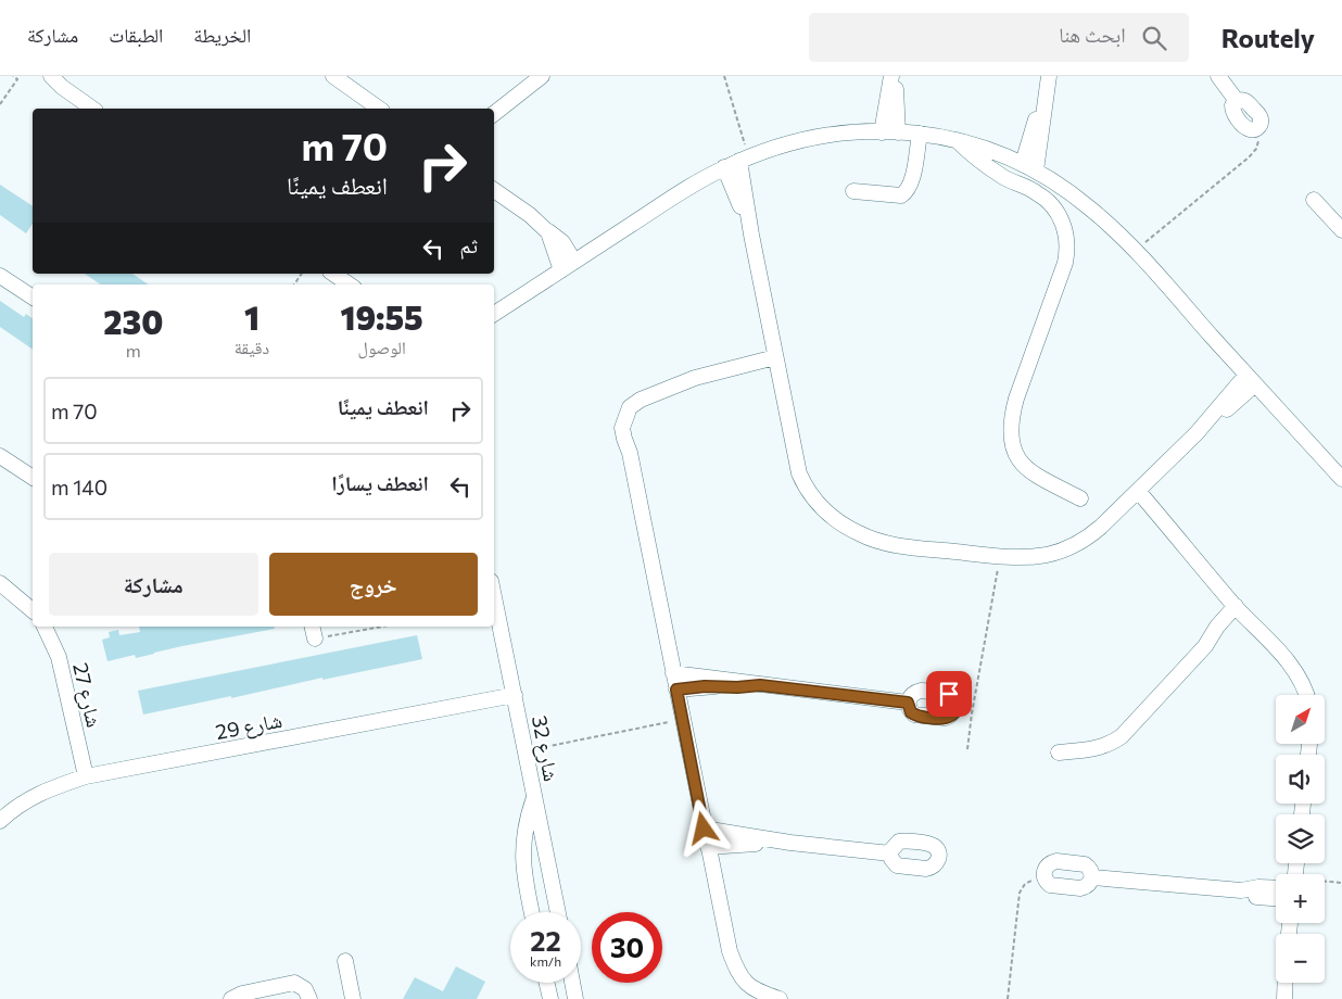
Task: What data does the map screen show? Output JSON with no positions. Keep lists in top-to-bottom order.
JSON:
{
  "streets": {
    "street": ["شارع 27", "شارع 29", "شارع 32"]
  },
  "crossings": [
    ["شارع 27", "شارع 29"],
    ["شارع 29", "شارع 32"]
  ],
  "north": "top right",
  "page": {
    "header": "Routely",
    "search": "ابحث هنا",
    "nav": ["الخريطة", "الطبقات", "مشاركة"],
    "turn": ["70 m", "انعطف يمينًا"],
    "then": "ثم",
    "eta": [
      "19:55",
      "الوصول",
      "1",
      "دقيقة",
      "230",
      "m"
    ],
    "list": [
      {
        "name": "انعطف يمينًا",
        "value": "70 m"
      },
      {
        "name": "انعطف يسارًا",
        "value": "140 m"
      }
    ],
    "buttons": ["خروج", "مشاركة"],
    "map_buttons": ["+", "−"],
    "speed": "22 km/h",
    "limit": "30"
  }
}
